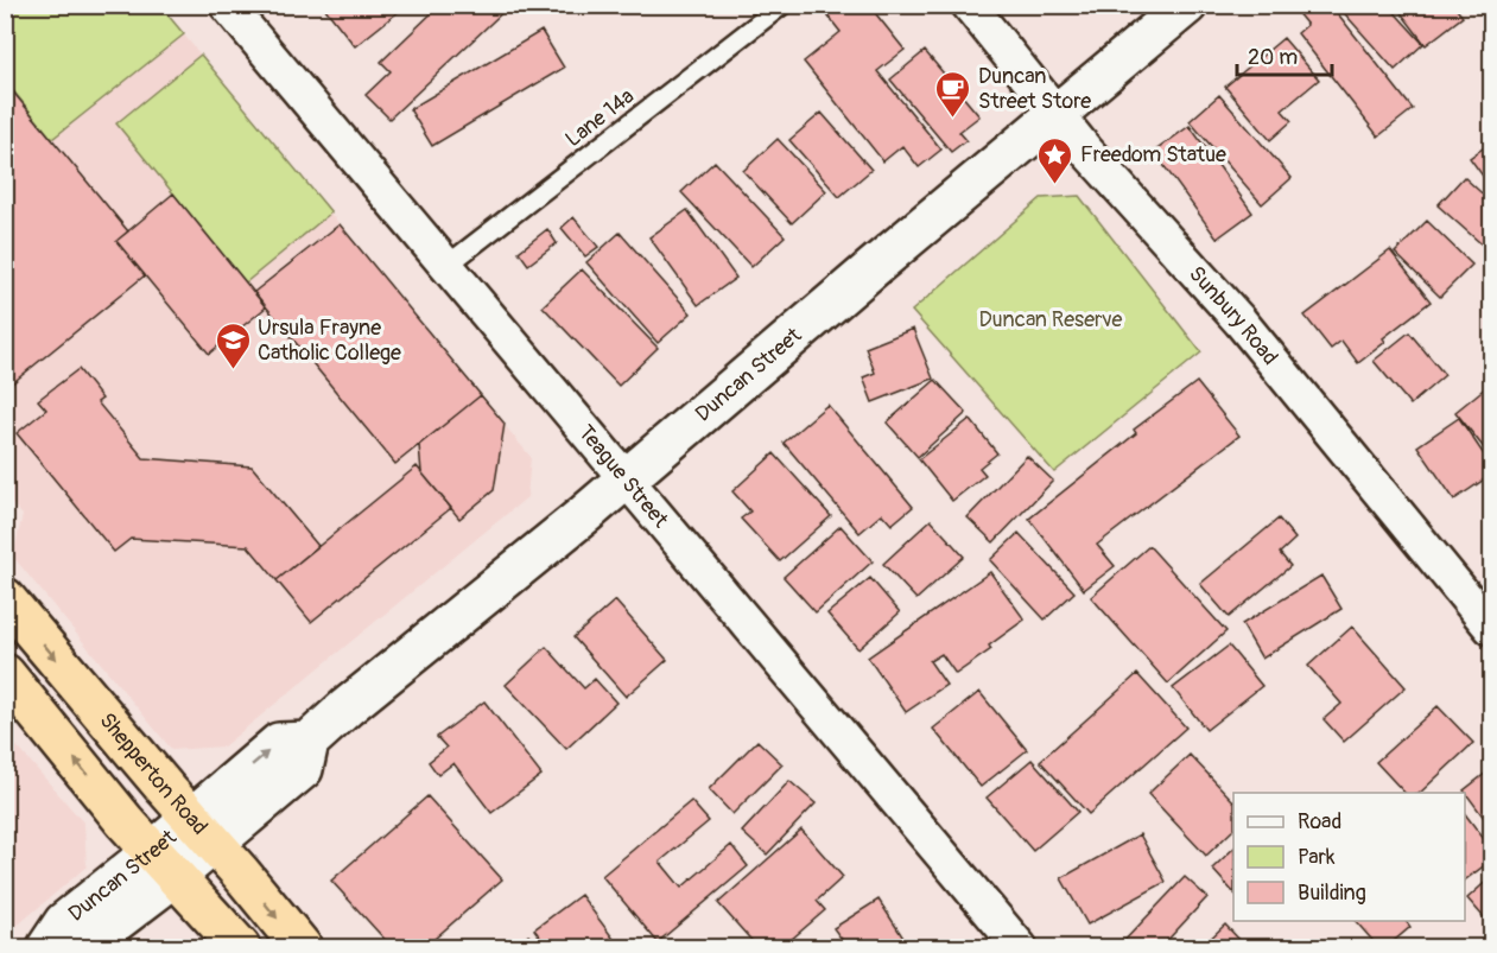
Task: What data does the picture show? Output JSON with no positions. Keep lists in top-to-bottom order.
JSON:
{
  "streets": {
    "highway": ["Shepperton Road"],
    "street": ["Sunbury Road", "Duncan Street", "Teague Street"],
    "lane": ["Lane 14a"]
  },
  "crossings": [
    ["Lane 14a", "Teague Street"],
    ["Sunbury Road", "Duncan Street"],
    ["Duncan Street", "Teague Street"],
    ["Duncan Street", "Shepperton Road"]
  ],
  "parks": ["Duncan Reserve"],
  "places": {
    "cafe": ["Duncan Street Store"],
    "place": ["Freedom Statue"],
    "school or university": ["Ursula Frayne Catholic College"]
  },
  "legend": ["Road", "Park", "Building"],
  "scale_bar": "20 m"
}
